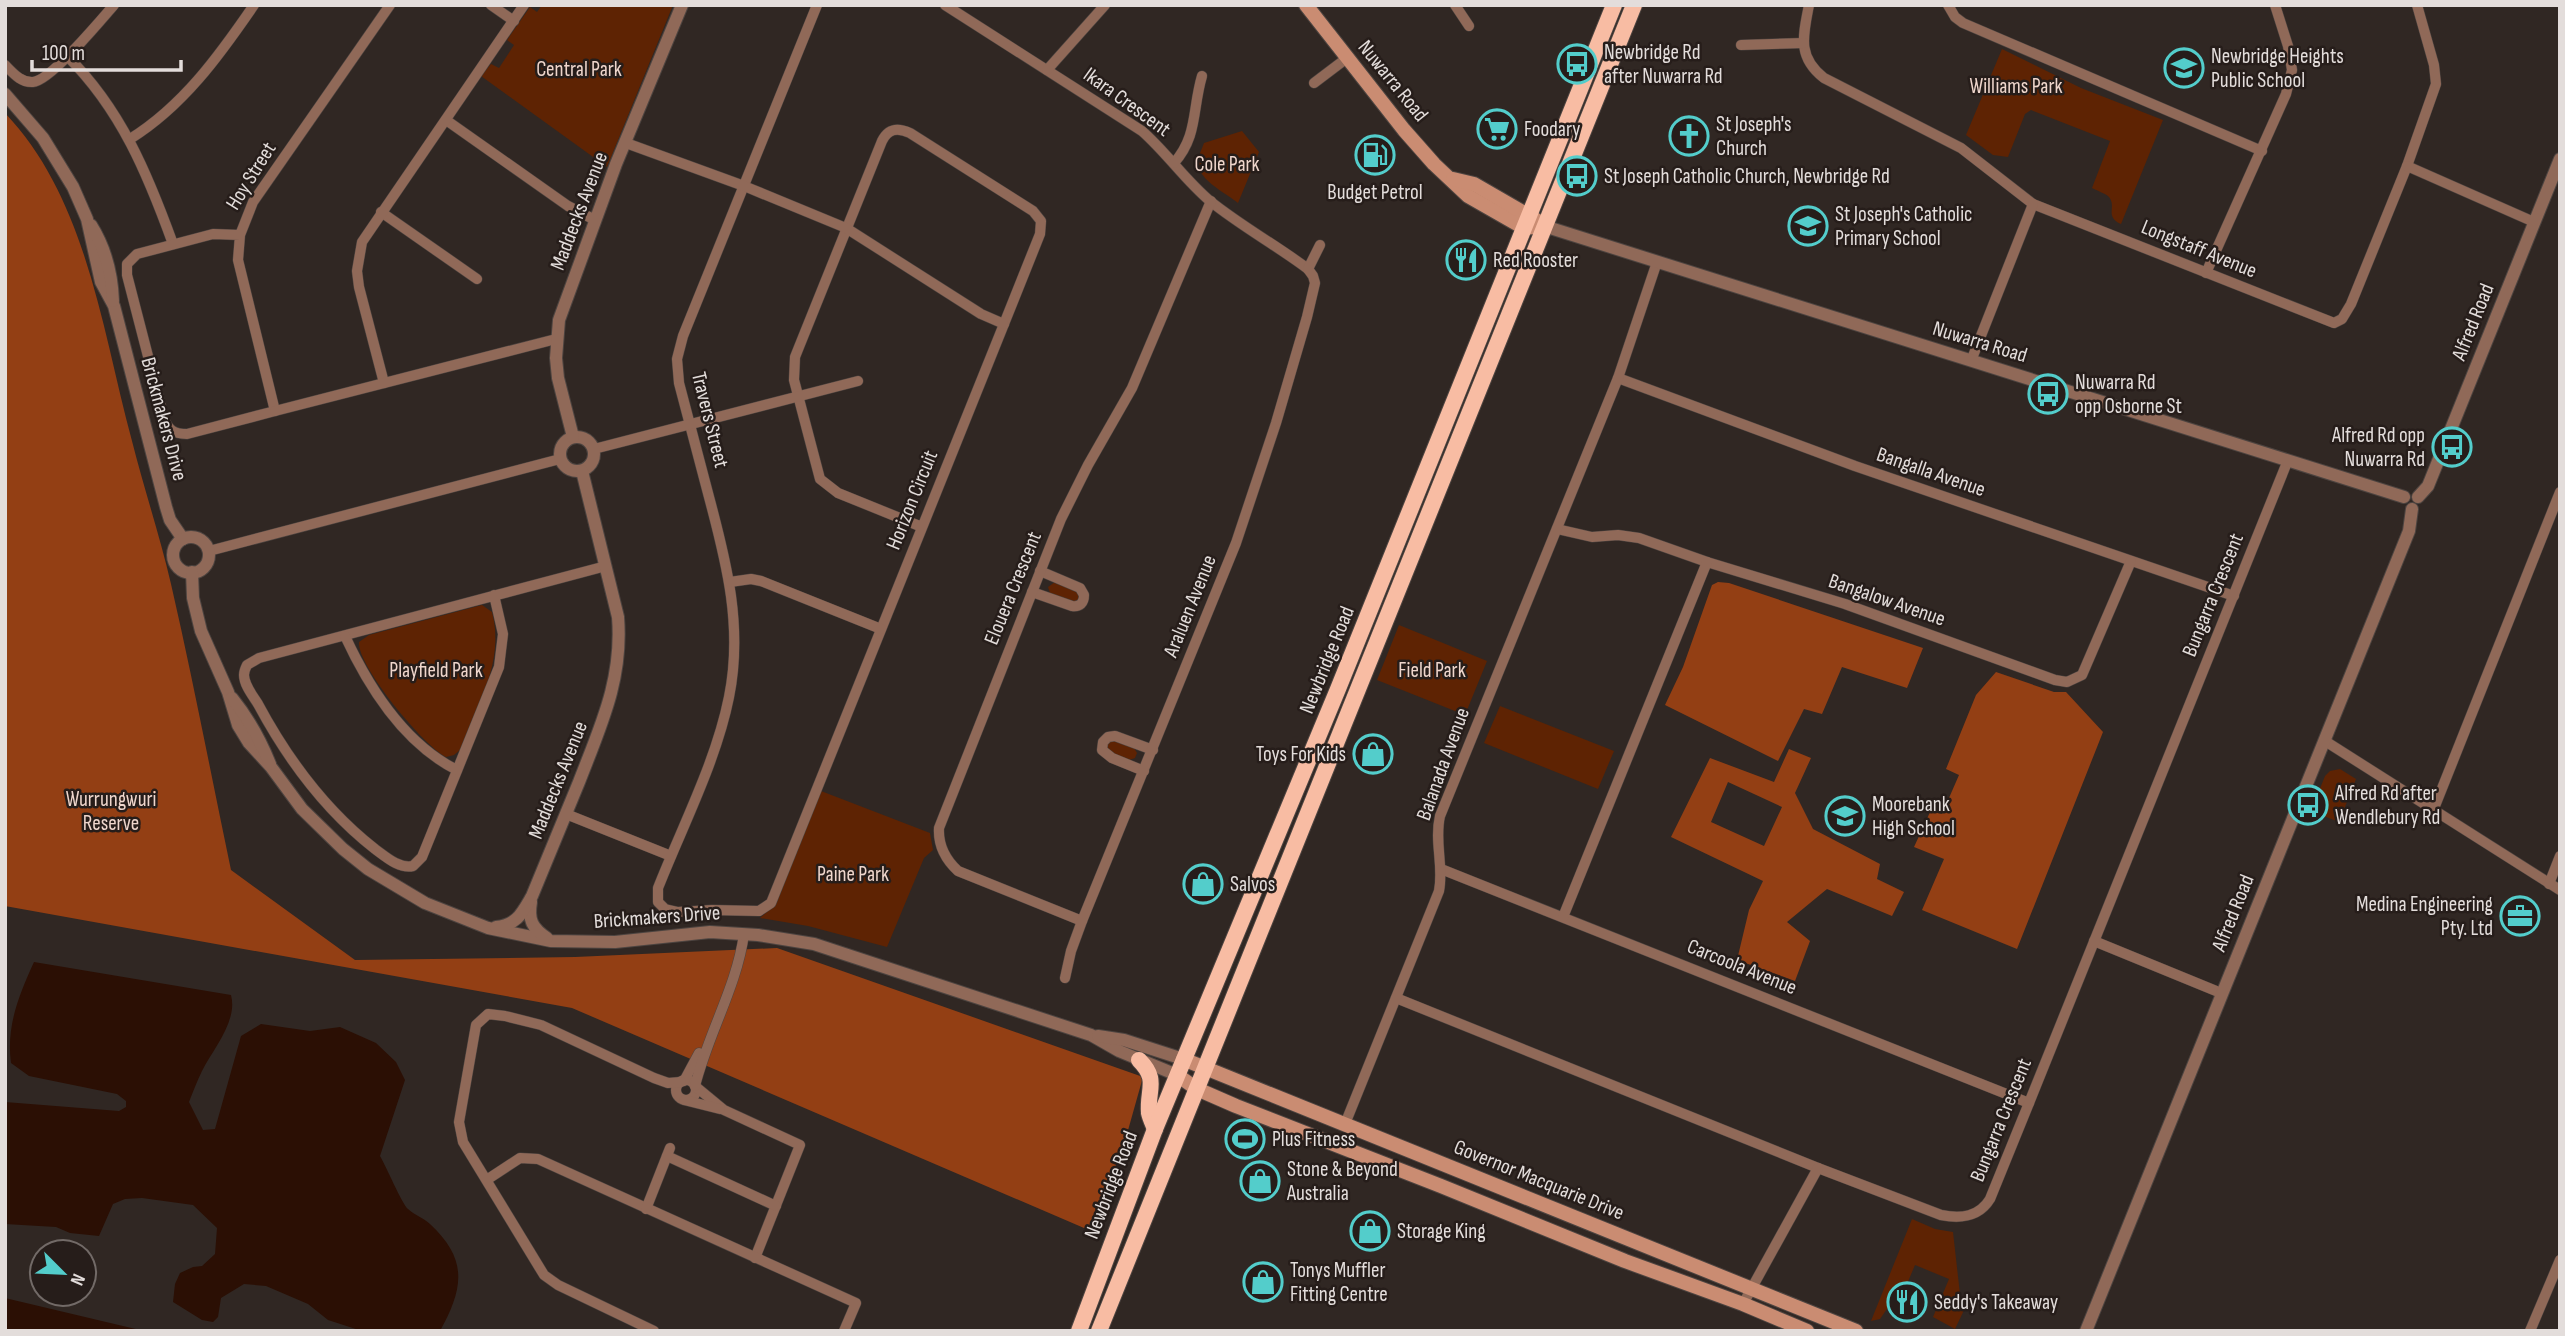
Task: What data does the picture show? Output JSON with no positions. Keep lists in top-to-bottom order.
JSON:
{
  "streets": {
    "highway": ["Newbridge Road"],
    "main road": ["Nuwarra Road", "Brickmakers Drive", "Governor Macquarie Drive"],
    "street": [
      "Ikara Crescent",
      "Hoy Street",
      "Maddecks Avenue",
      "Longstaff Avenue",
      "Alfred Road",
      "Travers Street",
      "Bangalla Avenue",
      "Horizon Circuit",
      "Elouera Crescent",
      "Bungarra Crescent",
      "Bangalow Avenue",
      "Araluen Avenue",
      "Balanada Avenue",
      "Carcoola Avenue"
    ]
  },
  "crossings": [
    ["Nuwarra Road", "Alfred Road"],
    ["Nuwarra Road", "Bungarra Crescent"],
    ["Nuwarra Road", "Newbridge Road"],
    ["Nuwarra Road", "Balanada Avenue"],
    ["Ikara Crescent", "Elouera Crescent"],
    ["Ikara Crescent", "Araluen Avenue"],
    ["Maddecks Avenue", "Brickmakers Drive"],
    ["Brickmakers Drive", "Newbridge Road"],
    ["Brickmakers Drive", "Governor Macquarie Drive"],
    ["Travers Street", "Horizon Circuit"],
    ["Bangalla Avenue", "Bungarra Crescent"],
    ["Bangalla Avenue", "Bangalow Avenue"],
    ["Bangalla Avenue", "Balanada Avenue"],
    ["Elouera Crescent", "Araluen Avenue"],
    ["Bungarra Crescent", "Balanada Avenue"],
    ["Bungarra Crescent", "Carcoola Avenue"],
    ["Bangalow Avenue", "Balanada Avenue"],
    ["Newbridge Road", "Governor Macquarie Drive"],
    ["Balanada Avenue", "Carcoola Avenue"],
    ["Balanada Avenue", "Governor Macquarie Drive"]
  ],
  "parks": [
    "Central Park",
    "Williams Park",
    "Cole Park",
    "Playfield Park",
    "Field Park",
    "Wurrungwuri Reserve",
    "Paine Park"
  ],
  "places": {
    "bus stop": [
      "Newbridge Rd after Nuwarra Rd",
      "St Joseph Catholic Church, Newbridge Rd",
      "Nuwarra Rd opp Osborne St",
      "Alfred Rd opp Nuwarra Rd",
      "Alfred Rd after Wendlebury Rd"
    ],
    "school or university": ["Newbridge Heights Public School", "St Joseph's Catholic Primary School", "Moorebank High School"],
    "supermarket": ["Foodary"],
    "church": ["St Joseph's Church"],
    "fuel station": ["Budget Petrol"],
    "restaurant": ["Red Rooster", "Seddy's Takeaway"],
    "shop": [
      "Toys For Kids",
      "Salvos",
      "Stone & Beyond Australia",
      "Storage King",
      "Tonys Muffler Fitting Centre"
    ],
    "office": ["Medina Engineering Pty. Ltd"],
    "sports": ["Plus Fitness"]
  },
  "scale_bar": "100 m",
  "north": "bottom right"
}
